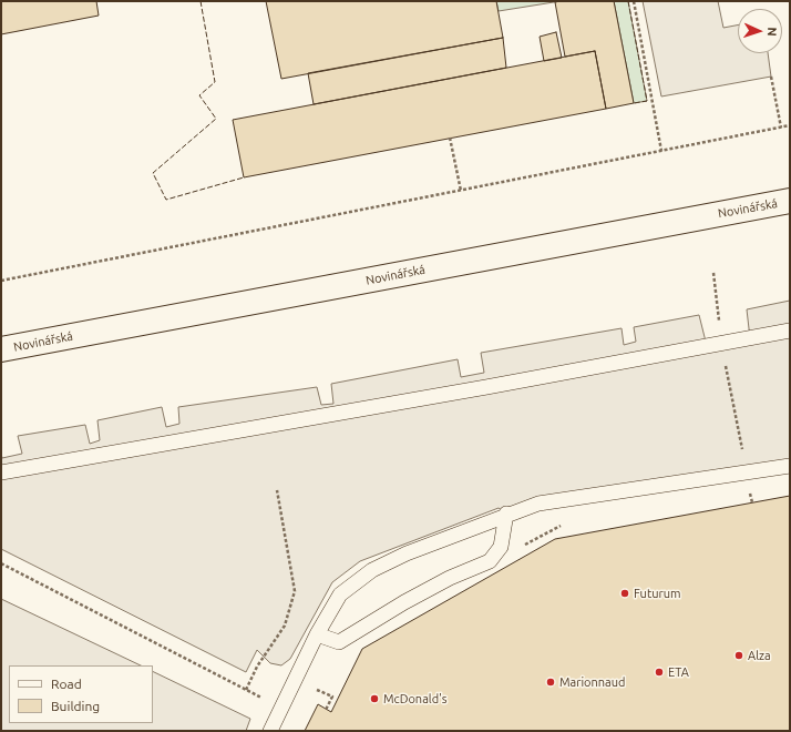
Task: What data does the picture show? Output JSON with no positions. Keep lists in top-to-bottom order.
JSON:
{
  "streets": {
    "street": ["Novinářská"]
  },
  "places": [
    "Futurum",
    "Alza",
    "ETA",
    "Marionnaud",
    "McDonald's"
  ],
  "legend": ["Road", "Building"],
  "north": "right"
}
